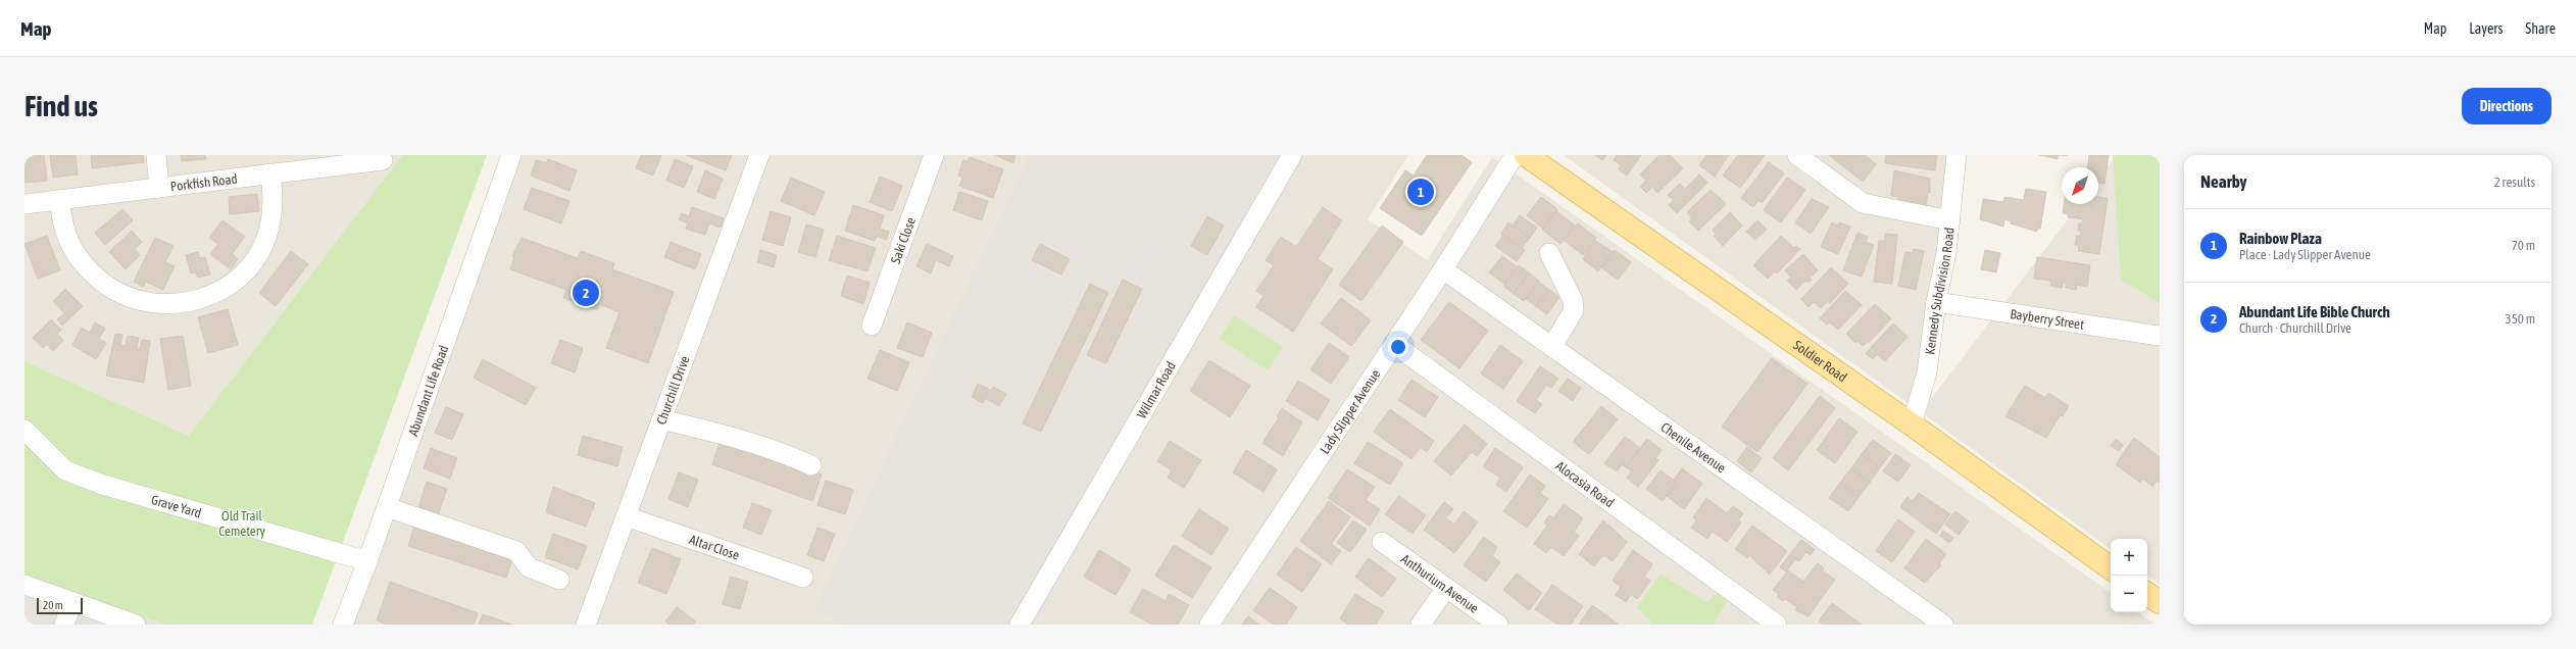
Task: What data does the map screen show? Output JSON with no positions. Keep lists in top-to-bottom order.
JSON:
{
  "streets": {
    "main road": ["Soldier Road"],
    "street": [
      "Porkfish Road",
      "Saki Close",
      "Kennedy Subdivision Road",
      "Bayberry Street",
      "Abundant Life Road",
      "Churchill Drive",
      "Wilmar Road",
      "Lady Slipper Avenue",
      "Chenile Avenue",
      "Alocasia Road",
      "Grave Yard",
      "Altar Close",
      "Anthurium Avenue"
    ]
  },
  "crossings": [
    ["Kennedy Subdivision Road", "Bayberry Street"],
    ["Kennedy Subdivision Road", "Soldier Road"],
    ["Abundant Life Road", "Grave Yard"],
    ["Churchill Drive", "Altar Close"],
    ["Lady Slipper Avenue", "Chenile Avenue"],
    ["Lady Slipper Avenue", "Alocasia Road"]
  ],
  "parks": ["Old Trail Cemetery"],
  "scale_bar": "20 m",
  "north": "bottom left",
  "page": {
    "header": "Map",
    "nav": ["Map", "Layers", "Share"],
    "buttons": "Directions",
    "title": "Find us",
    "heading": ["Nearby", "2 results"],
    "pins": ["1", "2"],
    "list": [
      {
        "mark": "1",
        "name": "Rainbow Plaza",
        "note": "Place · Lady Slipper Avenue",
        "value": "70 m"
      },
      {
        "mark": "2",
        "name": "Abundant Life Bible Church",
        "note": "Church · Churchill Drive",
        "value": "350 m"
      }
    ],
    "map_buttons": ["+", "−"],
    "scale": "20 m"
  }
}
